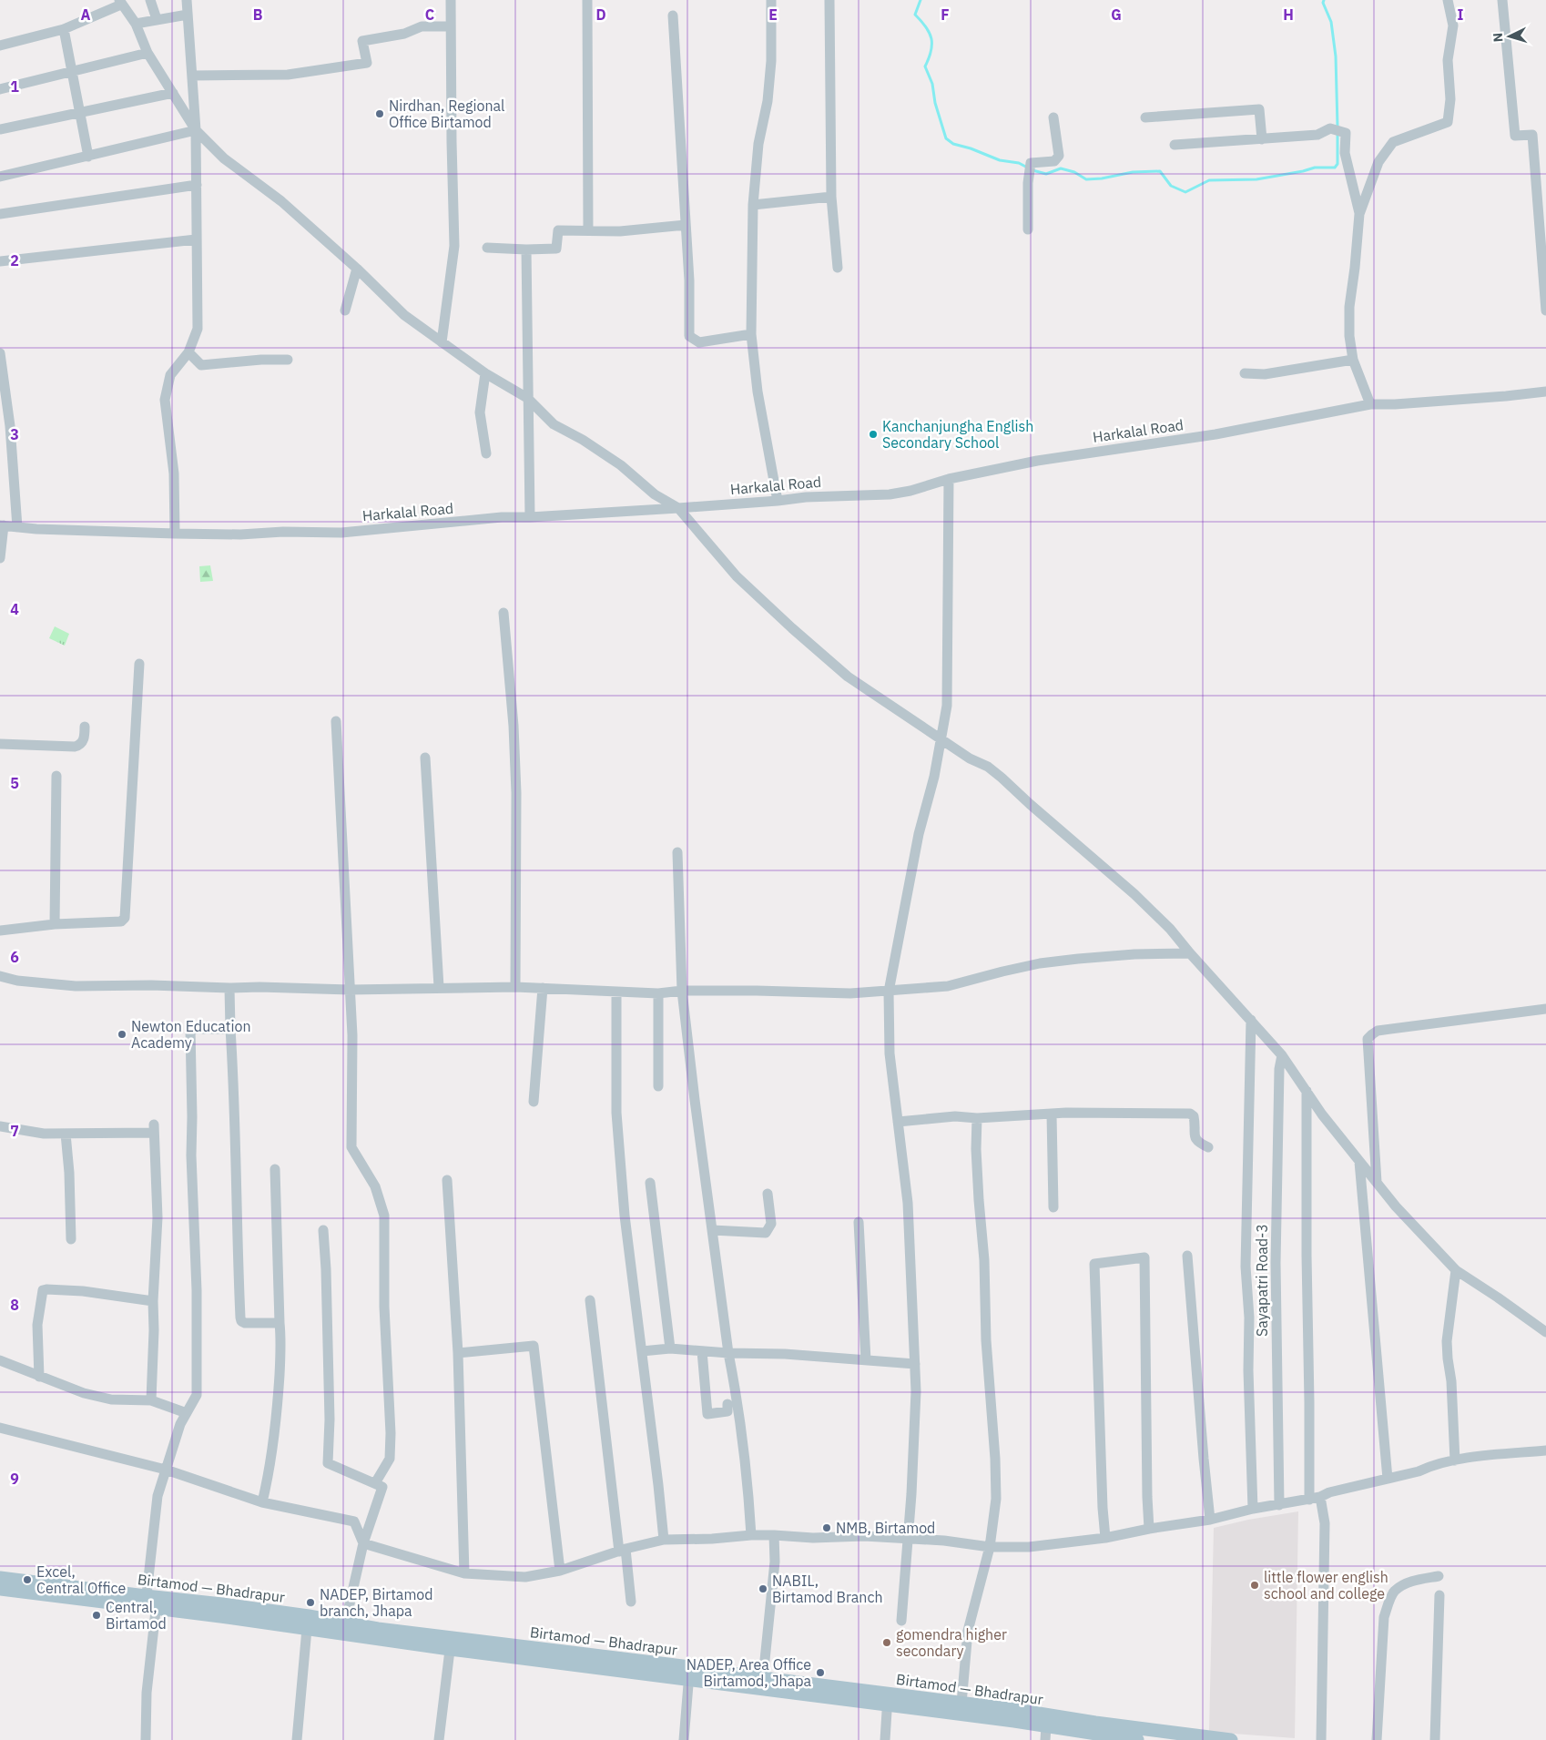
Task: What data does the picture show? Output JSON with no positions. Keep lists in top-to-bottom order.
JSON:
{
  "streets": {
    "main road": ["Birtamod — Bhadrapur"],
    "street": ["Harkalal Road", "Sayapatri Road-3"]
  },
  "places": [
    "Nirdhan, Regional Office Birtamod",
    "Kanchanjungha English Secondary School",
    "Newton Education Academy",
    "NMB, Birtamod",
    "Excel, Central Office",
    "little flower english school and college",
    "NABIL, Birtamod Branch",
    "NADEP, Birtamod branch, Jhapa",
    "Central, Birtamod",
    "gomendra higher secondary",
    "NADEP, Area Office Birtamod, Jhapa"
  ],
  "north": "left",
  "grid": {
    "columns": [
      "A",
      "B",
      "C",
      "D",
      "E",
      "F",
      "G",
      "H",
      "I"
    ],
    "rows": [
      "1",
      "2",
      "3",
      "4",
      "5",
      "6",
      "7",
      "8",
      "9"
    ]
  }
}
